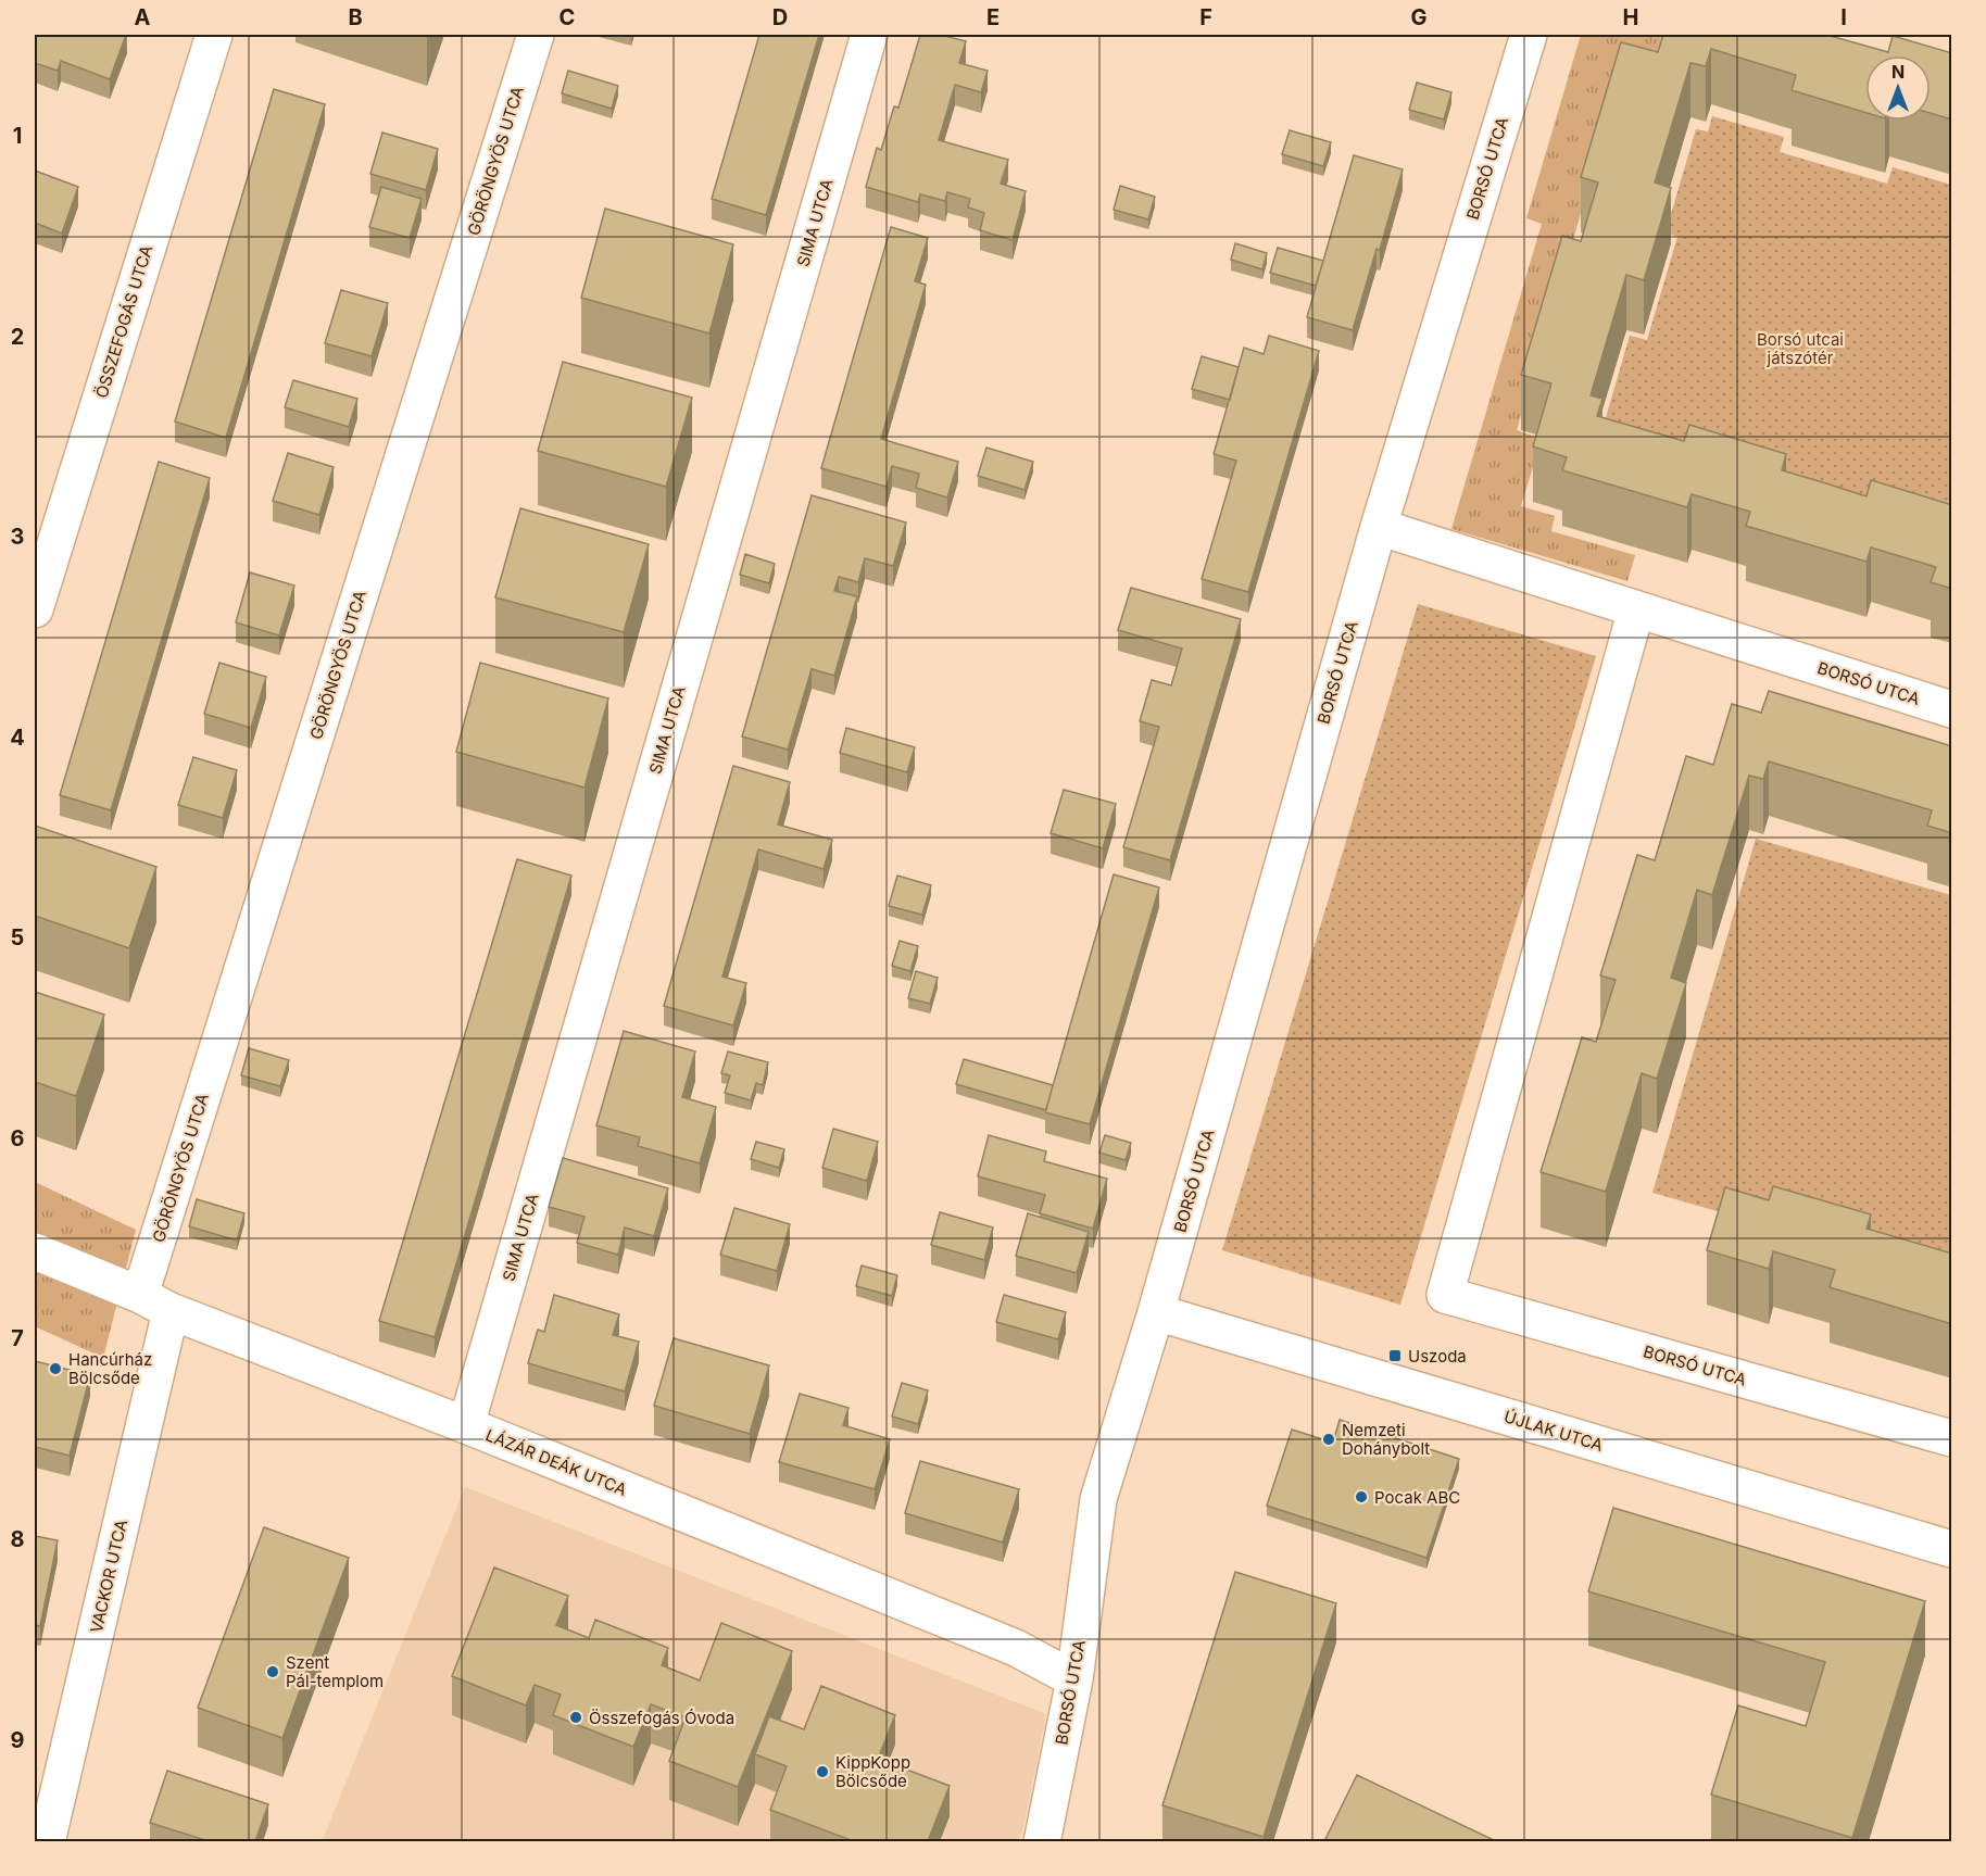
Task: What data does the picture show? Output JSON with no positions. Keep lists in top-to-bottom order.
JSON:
{
  "streets": {
    "street": [
      "GÖRÖNGYÖS UTCA",
      "BORSÓ UTCA",
      "SIMA UTCA",
      "ÖSSZEFOGÁS UTCA",
      "ÚJLAK UTCA",
      "LÁZÁR DEÁK UTCA",
      "VACKOR UTCA"
    ]
  },
  "crossings": [
    ["GÖRÖNGYÖS UTCA", "LÁZÁR DEÁK UTCA"],
    ["GÖRÖNGYÖS UTCA", "VACKOR UTCA"],
    ["BORSÓ UTCA", "ÚJLAK UTCA"],
    ["BORSÓ UTCA", "LÁZÁR DEÁK UTCA"],
    ["SIMA UTCA", "LÁZÁR DEÁK UTCA"],
    ["LÁZÁR DEÁK UTCA", "VACKOR UTCA"]
  ],
  "parks": ["Borsó utcai játszótér"],
  "places": {
    "transit": ["Uszoda"],
    "other": [
      "Hancúrház Bölcsőde",
      "Nemzeti Dohánybolt",
      "Pocak ABC",
      "Szent Pál-templom",
      "Összefogás Óvoda",
      "KippKopp Bölcsőde"
    ]
  },
  "north": "top",
  "grid": {
    "columns": [
      "A",
      "B",
      "C",
      "D",
      "E",
      "F",
      "G",
      "H",
      "I"
    ],
    "rows": [
      "1",
      "2",
      "3",
      "4",
      "5",
      "6",
      "7",
      "8",
      "9"
    ]
  }
}
